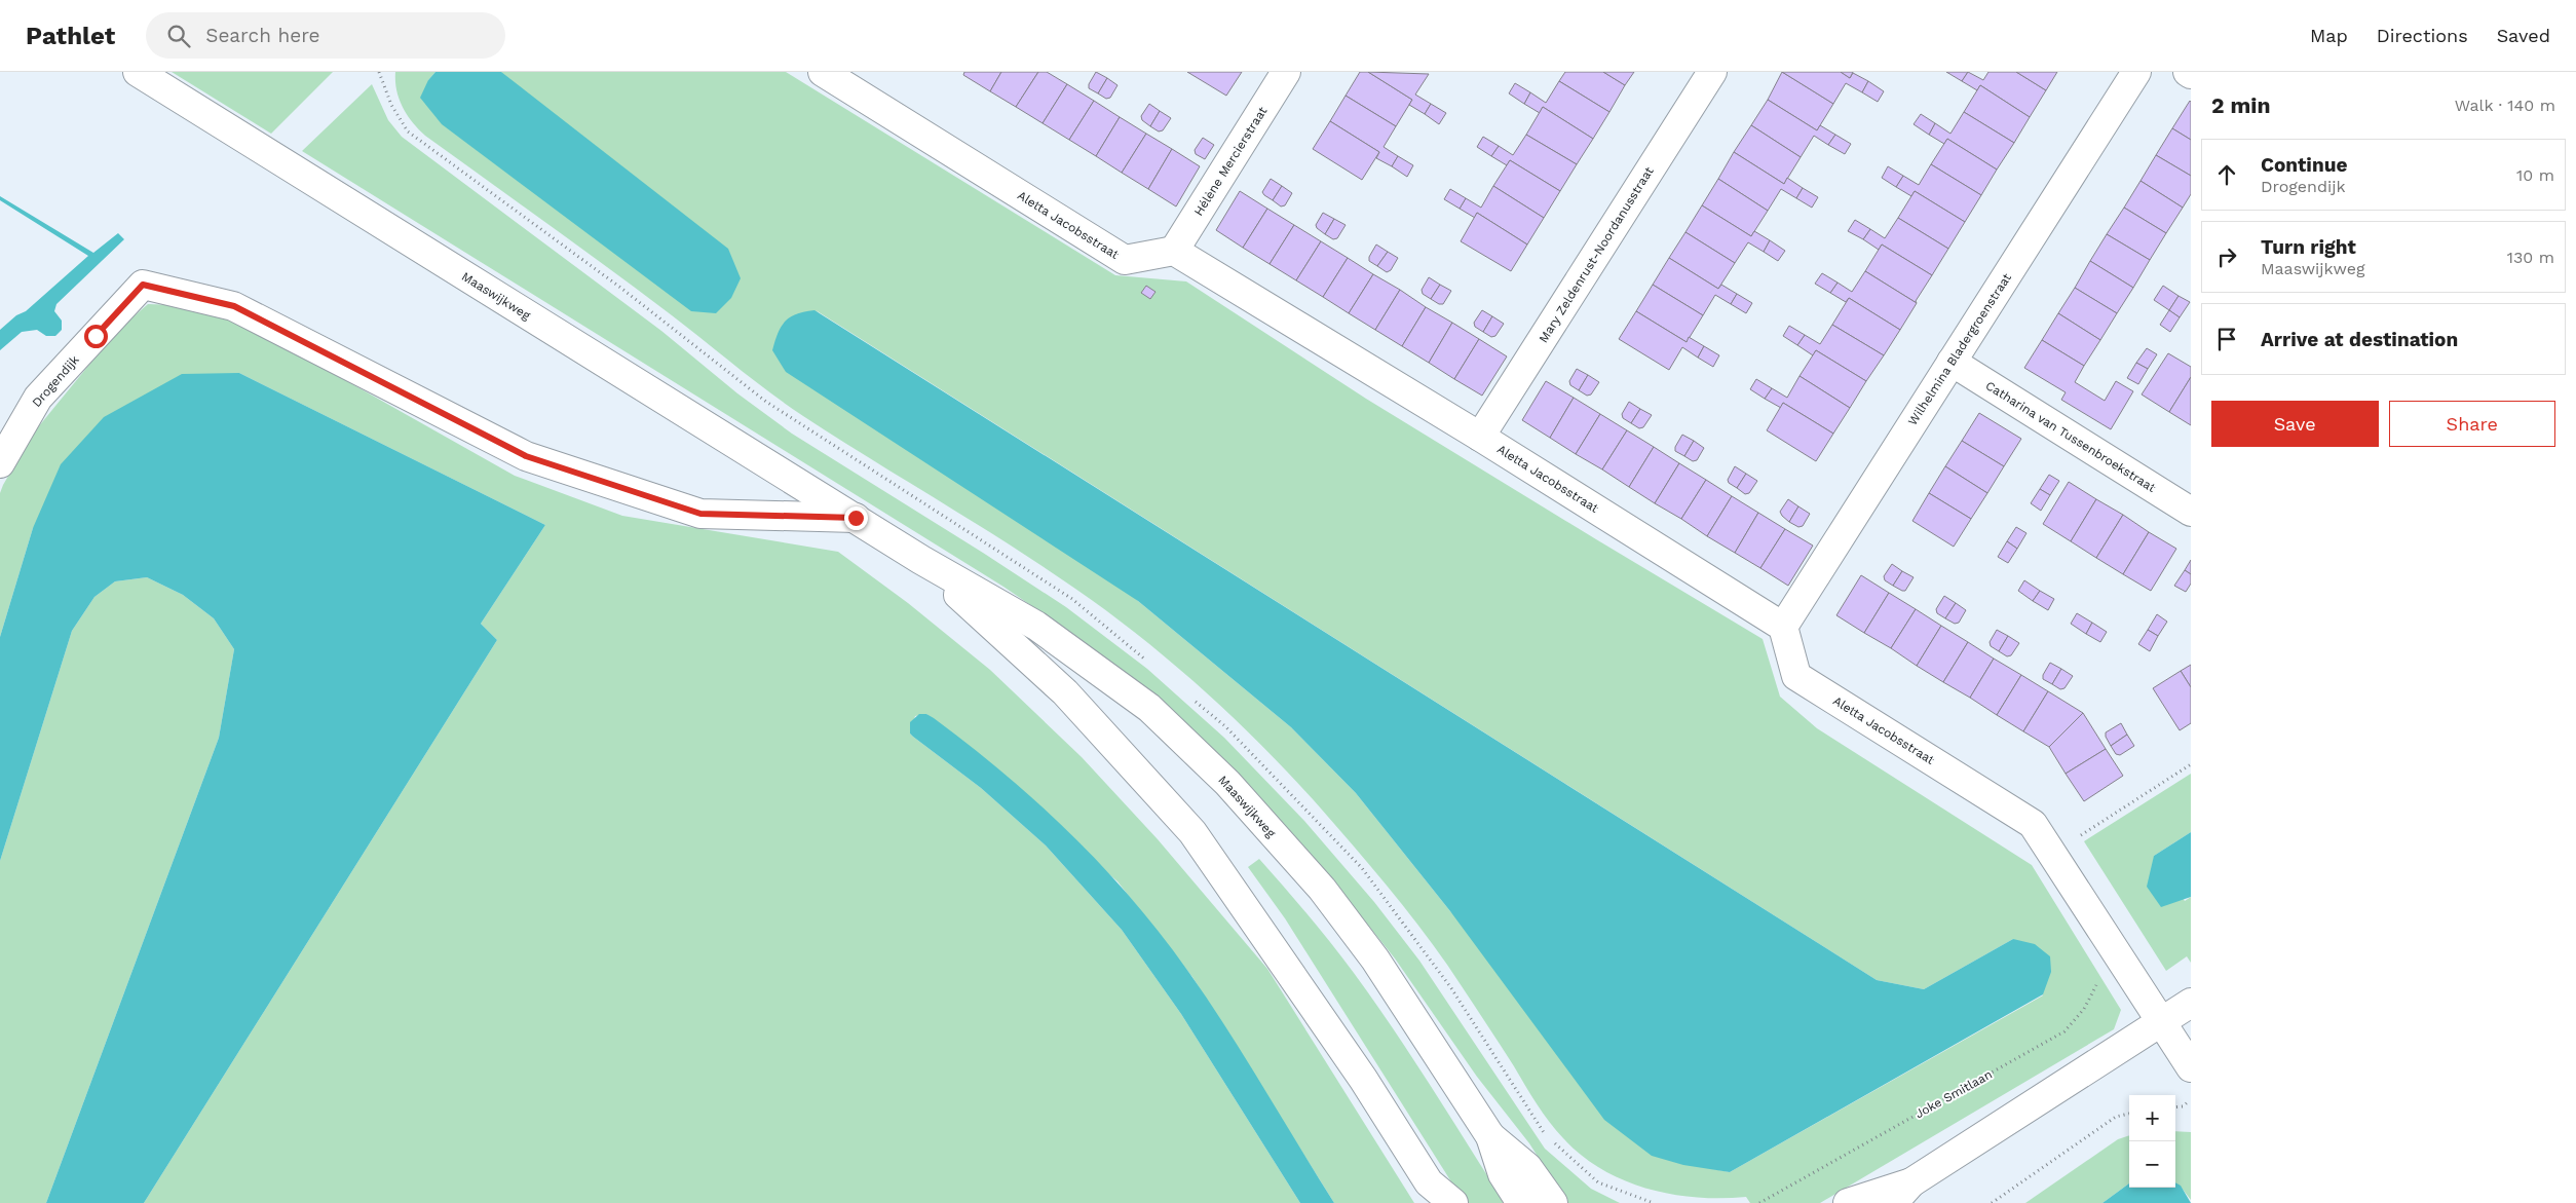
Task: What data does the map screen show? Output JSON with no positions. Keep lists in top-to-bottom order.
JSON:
{
  "streets": {
    "street": [
      "Hélène Mercierstraat",
      "Aletta Jacobsstraat",
      "Mary Zeldenrust-Noordanusstraat",
      "Maaswijkweg",
      "Wilhelmina Bladergroenstraat",
      "Drogendijk",
      "Catharina van Tussenbroekstraat"
    ],
    "path": ["Joke Smitlaan"]
  },
  "crossings": [
    ["Hélène Mercierstraat", "Aletta Jacobsstraat"],
    ["Aletta Jacobsstraat", "Mary Zeldenrust-Noordanusstraat"],
    ["Aletta Jacobsstraat", "Wilhelmina Bladergroenstraat"],
    ["Aletta Jacobsstraat", "Joke Smitlaan"],
    ["Maaswijkweg", "Drogendijk"],
    ["Wilhelmina Bladergroenstraat", "Catharina van Tussenbroekstraat"]
  ],
  "page": {
    "header": "Pathlet",
    "search": "Search here",
    "nav": ["Map", "Directions", "Saved"],
    "heading": ["2 min", "Walk · 140 m"],
    "list": [
      ["Continue", "Drogendijk", "10 m"],
      ["Turn right", "Maaswijkweg", "130 m"],
      "Arrive at destination"
    ],
    "buttons": ["Save", "Share"],
    "map_buttons": ["+", "−"]
  }
}
